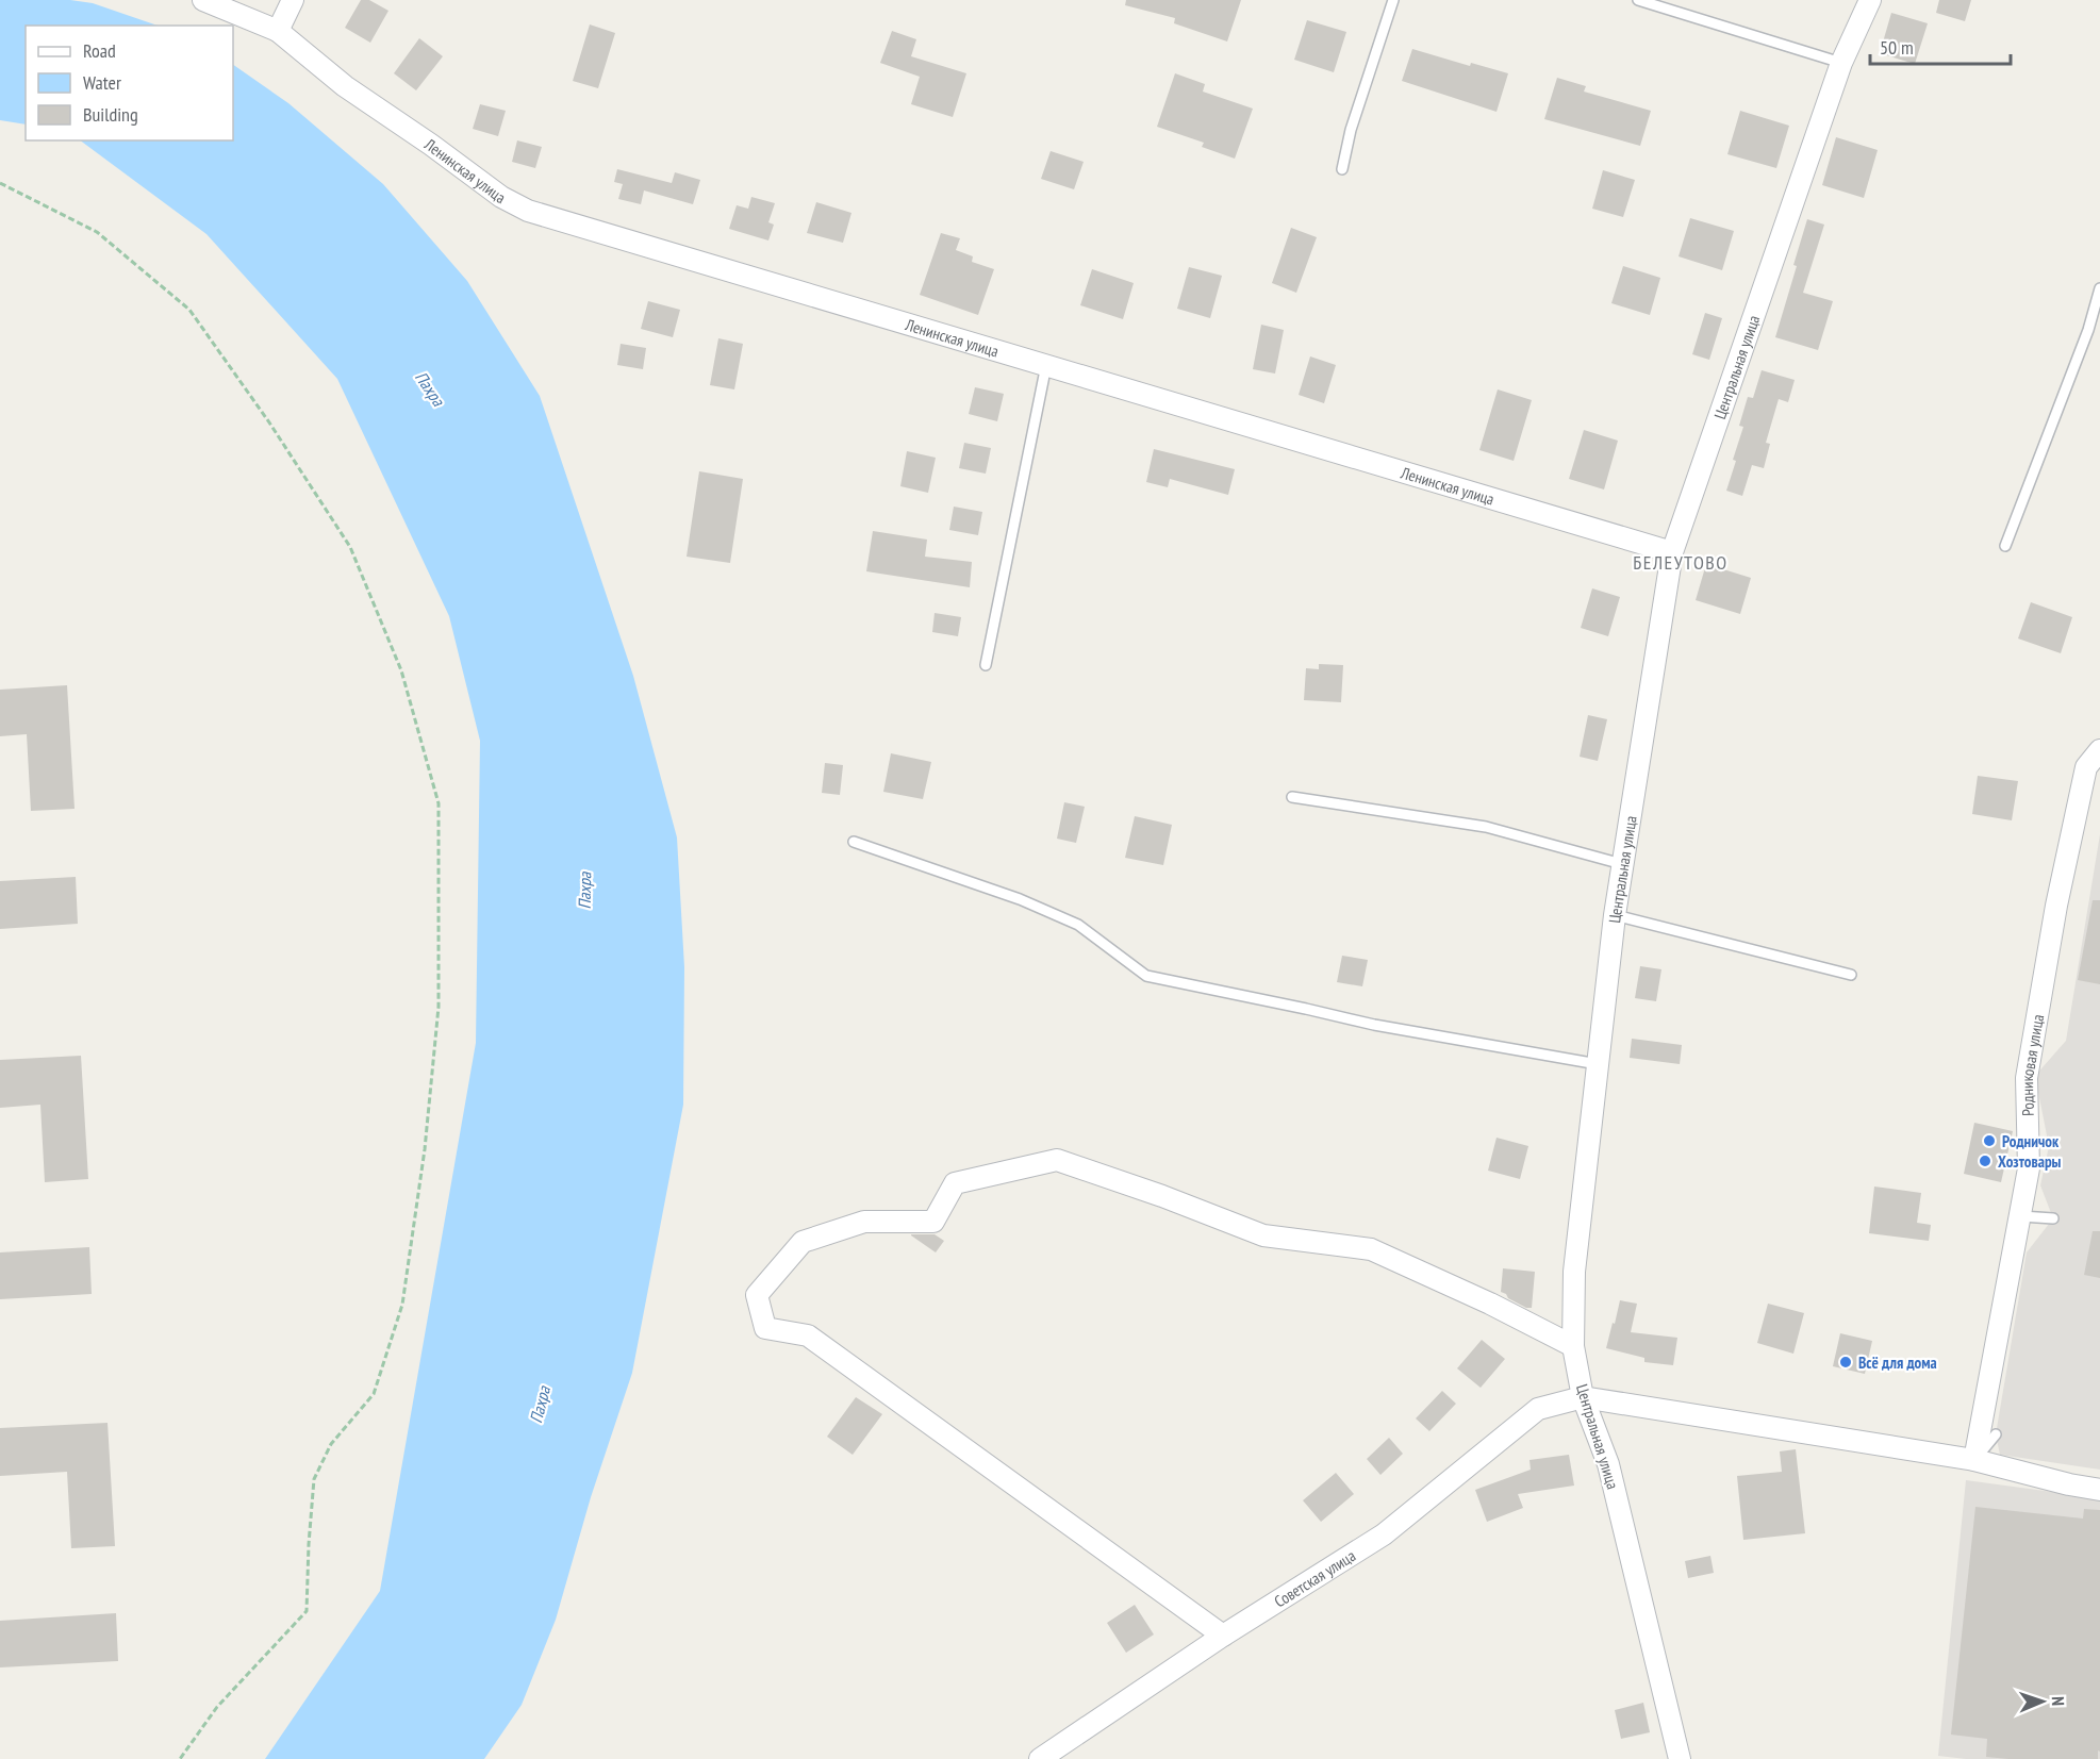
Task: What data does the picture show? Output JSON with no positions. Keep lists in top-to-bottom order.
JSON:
{
  "streets": {
    "street": [
      "Ленинская улица",
      "Центральная улица",
      "Родниковая улица",
      "Советская улица"
    ]
  },
  "crossings": [
    ["Ленинская улица", "Центральная улица"],
    ["Центральная улица", "Советская улица"]
  ],
  "districts": ["БЕЛЕУТОВО"],
  "water": ["Пахра"],
  "places": ["Родничок", "Хозтовары", "Всё для дома"],
  "legend": ["Road", "Water", "Building"],
  "scale_bar": "50 m",
  "north": "right"
}
